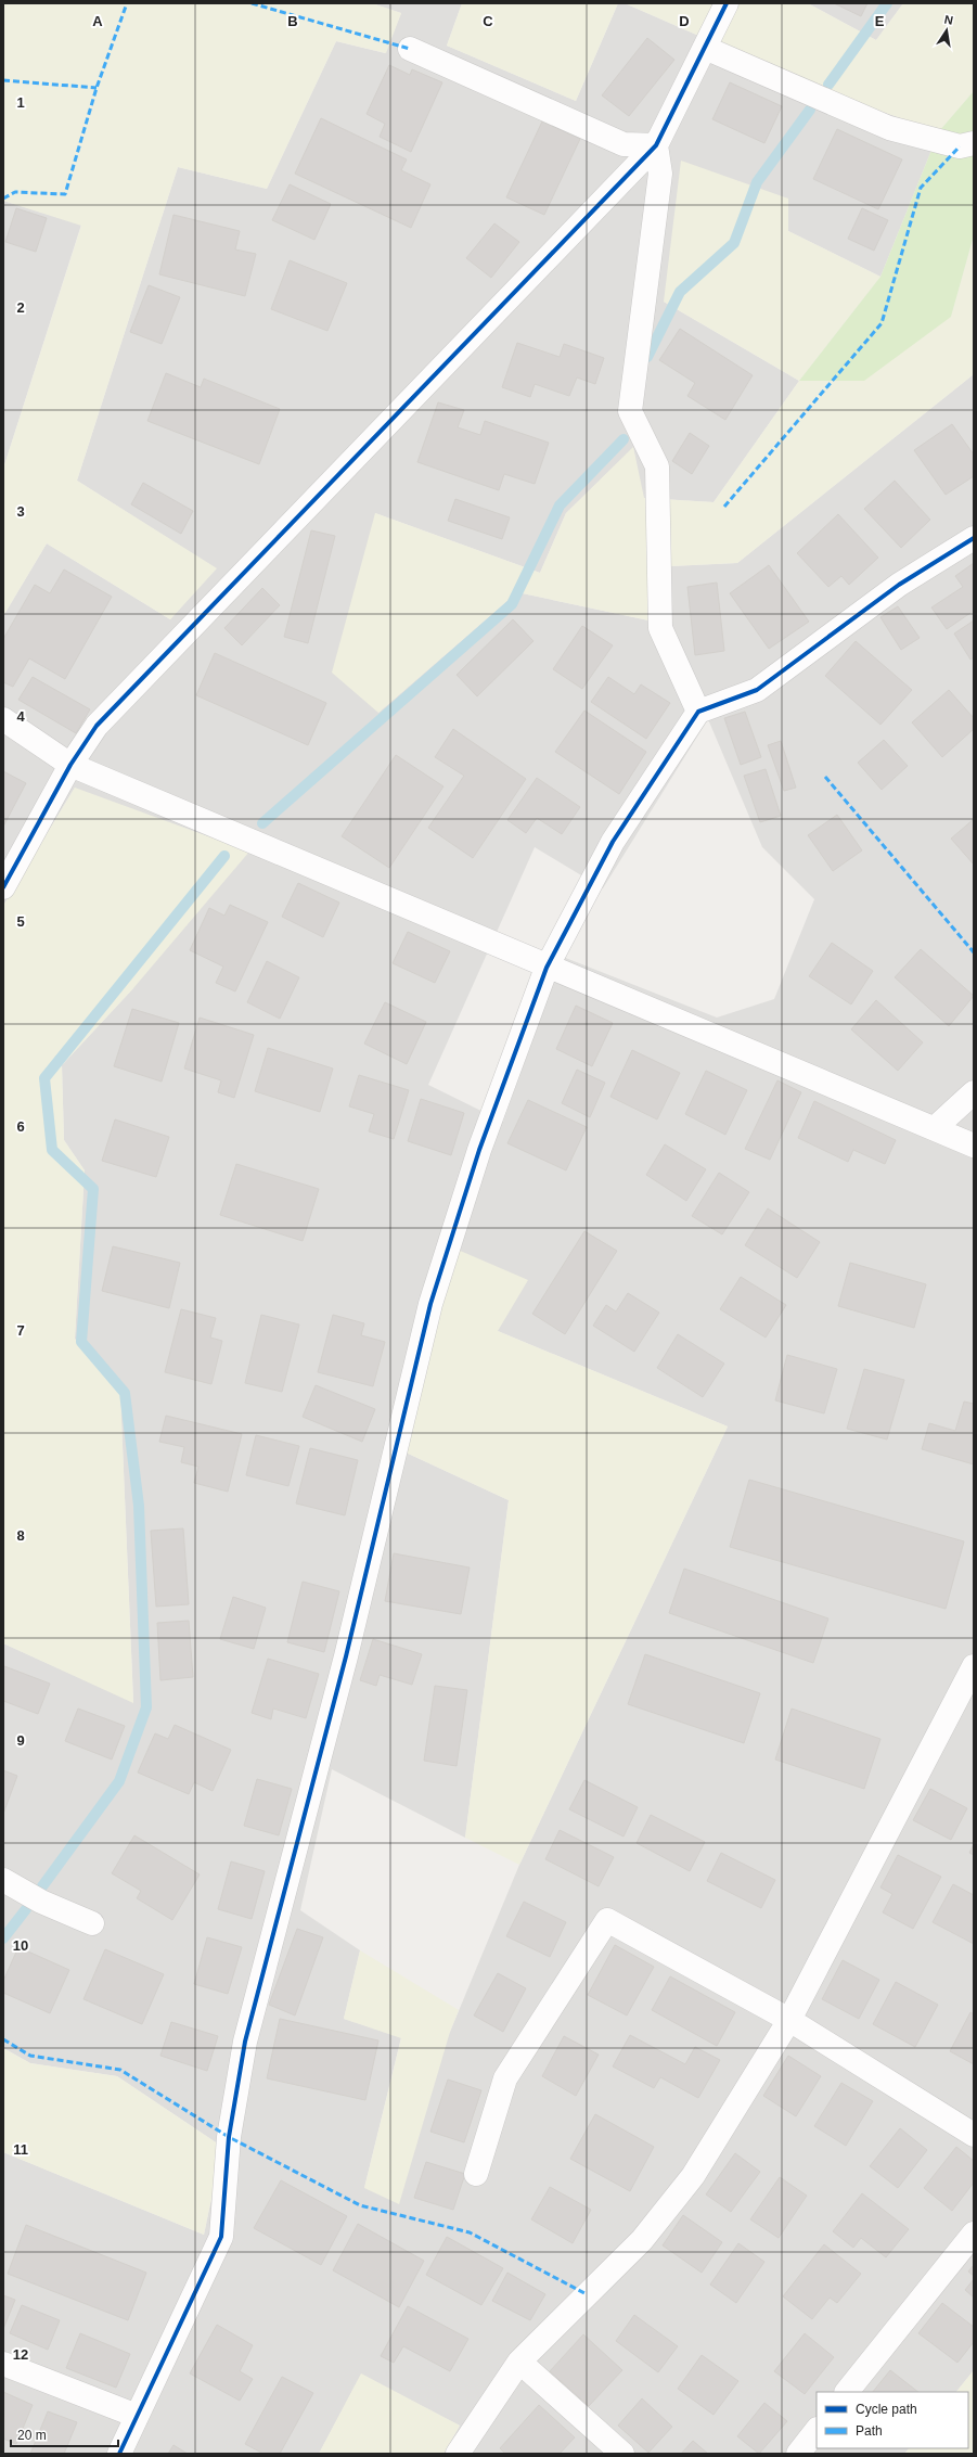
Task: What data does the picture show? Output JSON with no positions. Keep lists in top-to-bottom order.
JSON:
{
  "legend": ["Cycle path", "Path"],
  "scale_bar": "20 m",
  "north": "top",
  "grid": {
    "columns": [
      "A",
      "B",
      "C",
      "D",
      "E"
    ],
    "rows": [
      "1",
      "2",
      "3",
      "4",
      "5",
      "6",
      "7",
      "8",
      "9",
      "10",
      "11",
      "12"
    ]
  }
}
